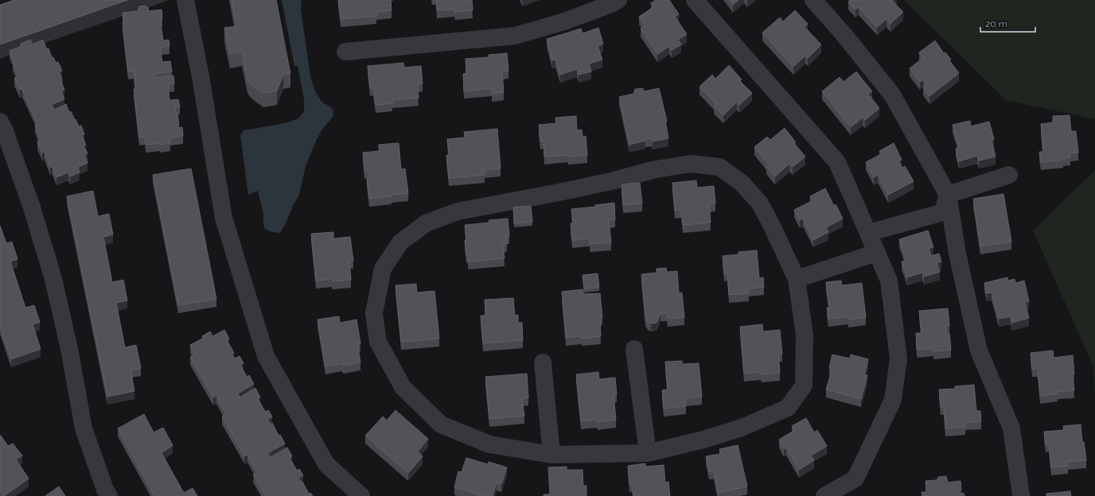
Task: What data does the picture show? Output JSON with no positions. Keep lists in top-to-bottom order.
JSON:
{
  "scale_bar": "20 m"
}
